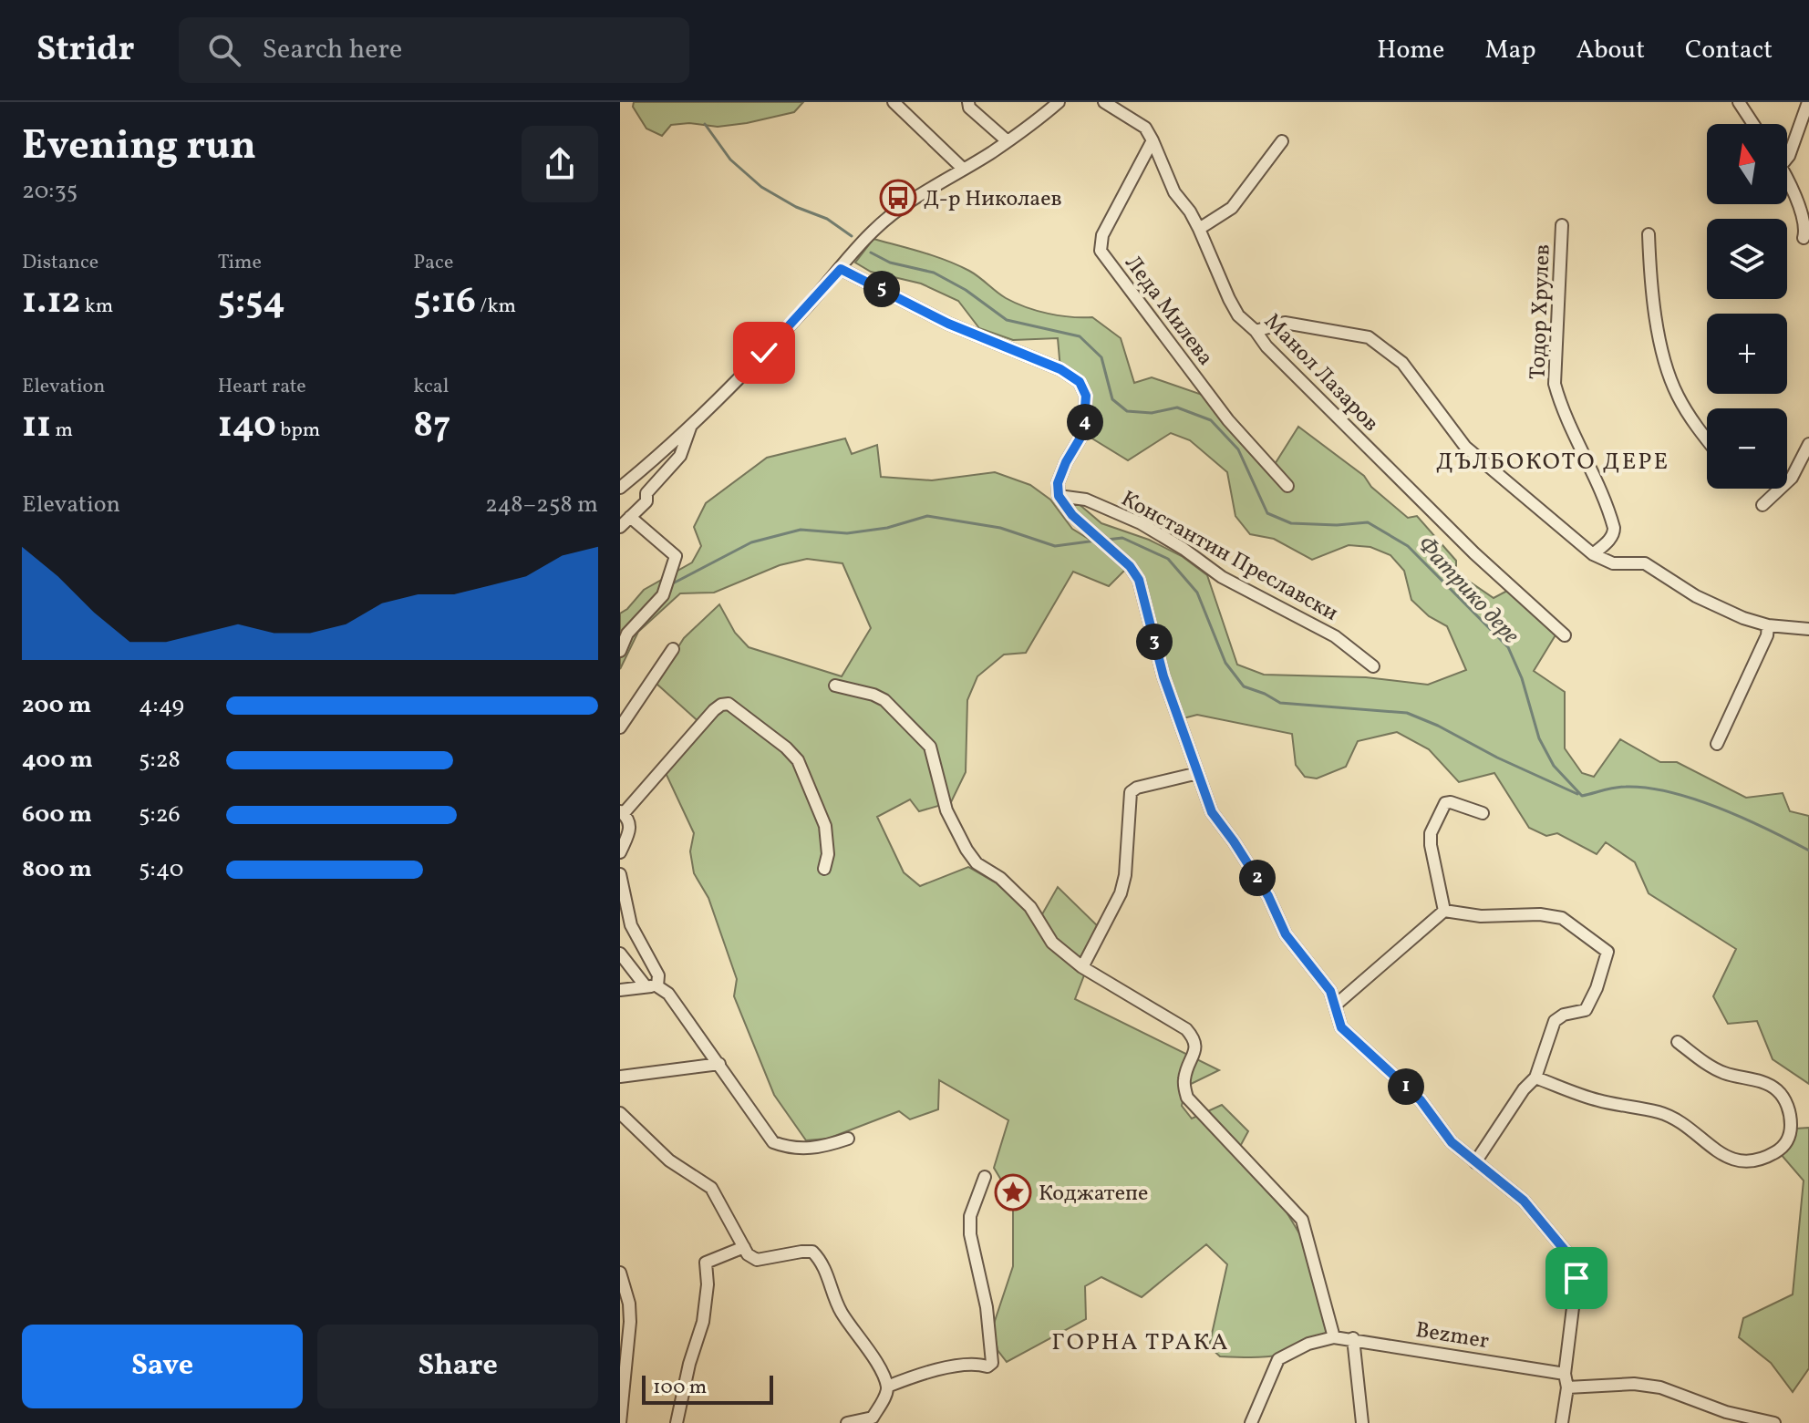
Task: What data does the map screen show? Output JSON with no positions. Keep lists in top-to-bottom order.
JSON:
{
  "streets": {
    "street": [
      "Леда Милева",
      "Тодор Хрулев",
      "Манол Лазаров",
      "Константин Преславски",
      "Bezmer"
    ]
  },
  "crossings": [
    ["Леда Милева", "Манол Лазаров"]
  ],
  "districts": ["ДЪЛБОКОТО ДЕРЕ", "ГОРНА ТРАКА"],
  "water": ["Фатрико дере"],
  "places": {
    "bus stop": ["Д-р Николаев"],
    "place": ["Коджатепе"]
  },
  "scale_bar": "100 m",
  "north": "top",
  "page": {
    "header": "Stridr",
    "search": "Search here",
    "nav": [
      "Home",
      "Map",
      "About",
      "Contact"
    ],
    "heading": ["Evening run", "20:35"],
    "map_buttons": ["+", "−"],
    "stats": [
      ["Distance", "1.12 km"],
      ["Time", "5:54"],
      ["Pace", "5:16 /km"],
      ["Elevation", "11 m"],
      ["Heart rate", "140 bpm"],
      ["kcal", "87"]
    ],
    "pins": [
      "5",
      "4",
      "3",
      "2",
      "1"
    ],
    "chart": ["Elevation", "248–258 m"],
    "list": [
      {
        "name": "200 m",
        "note": "4:49"
      },
      {
        "name": "400 m",
        "note": "5:28"
      },
      {
        "name": "600 m",
        "note": "5:26"
      },
      {
        "name": "800 m",
        "note": "5:40"
      }
    ],
    "buttons": ["Save", "Share"],
    "scale": "100 m"
  }
}
